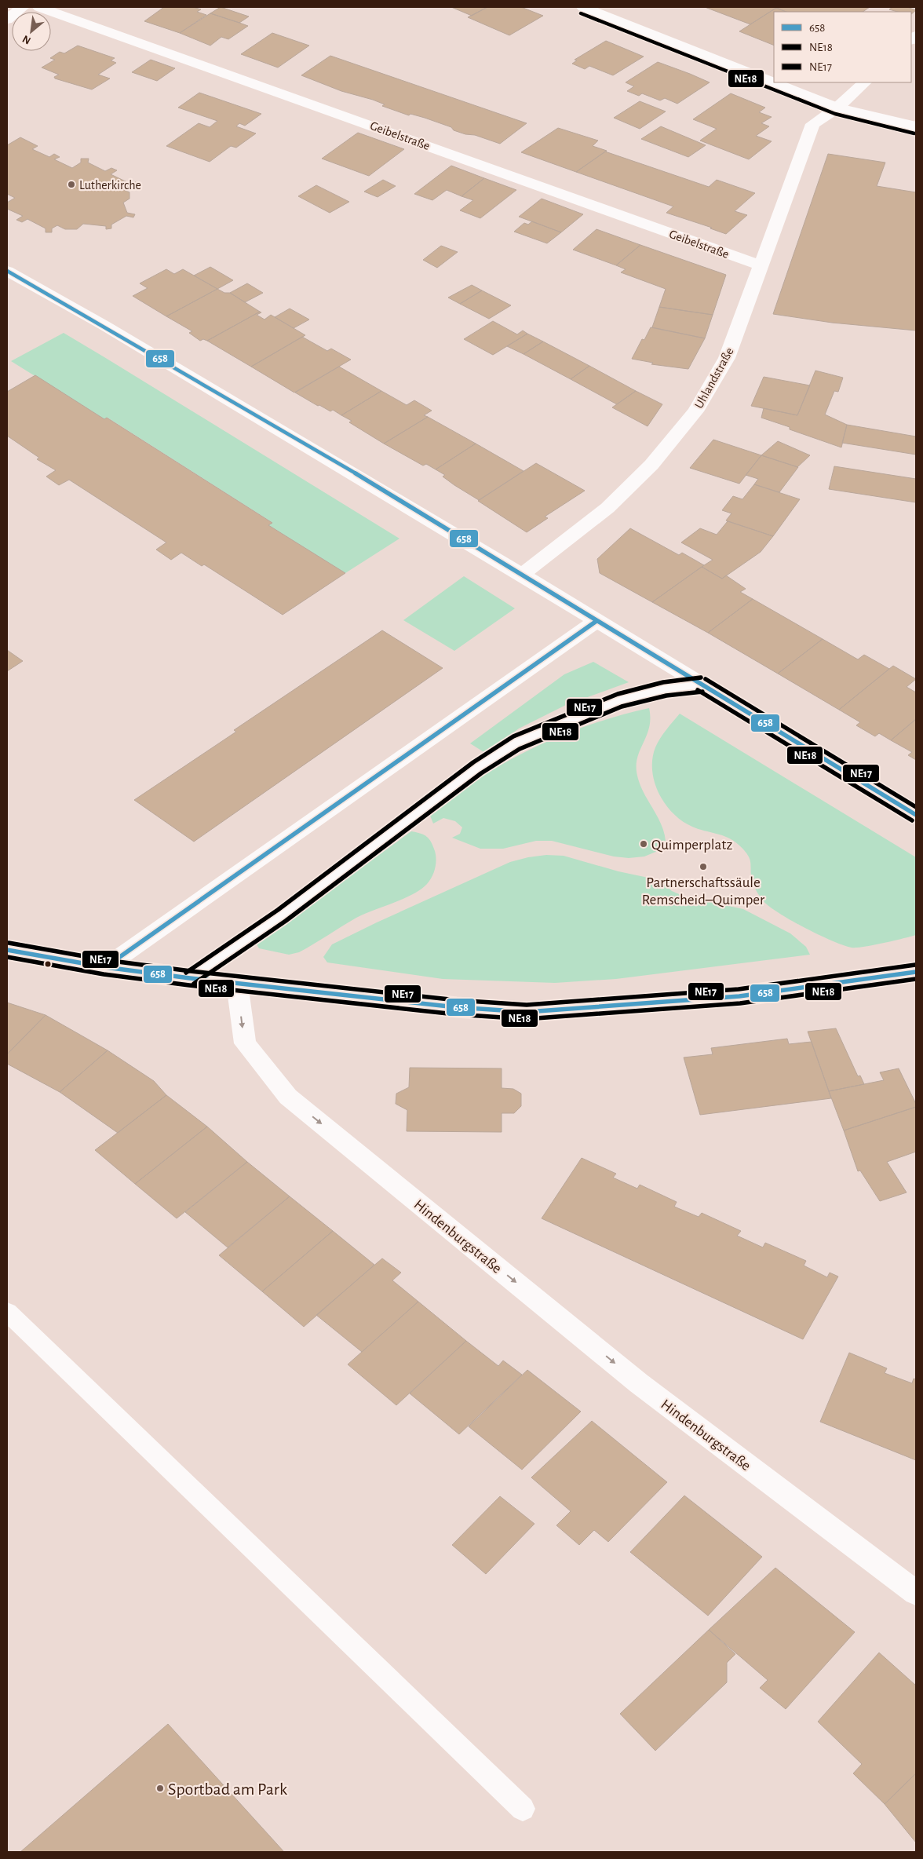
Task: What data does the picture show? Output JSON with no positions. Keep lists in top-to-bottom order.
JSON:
{
  "streets": {
    "street": ["Geibelstraße", "Uhlandstraße", "Hindenburgstraße"]
  },
  "crossings": [
    ["Geibelstraße", "Uhlandstraße"]
  ],
  "one_way": ["Hindenburgstraße"],
  "places": [
    "Lutherkirche",
    "Quimperplatz",
    "Partnerschaftssäule Remscheid–Quimper",
    "Sportbad am Park"
  ],
  "lines": ["transit line NE18", "transit line 658", "transit line NE17"],
  "legend": ["658", "NE18", "NE17"],
  "north": "bottom left"
}
